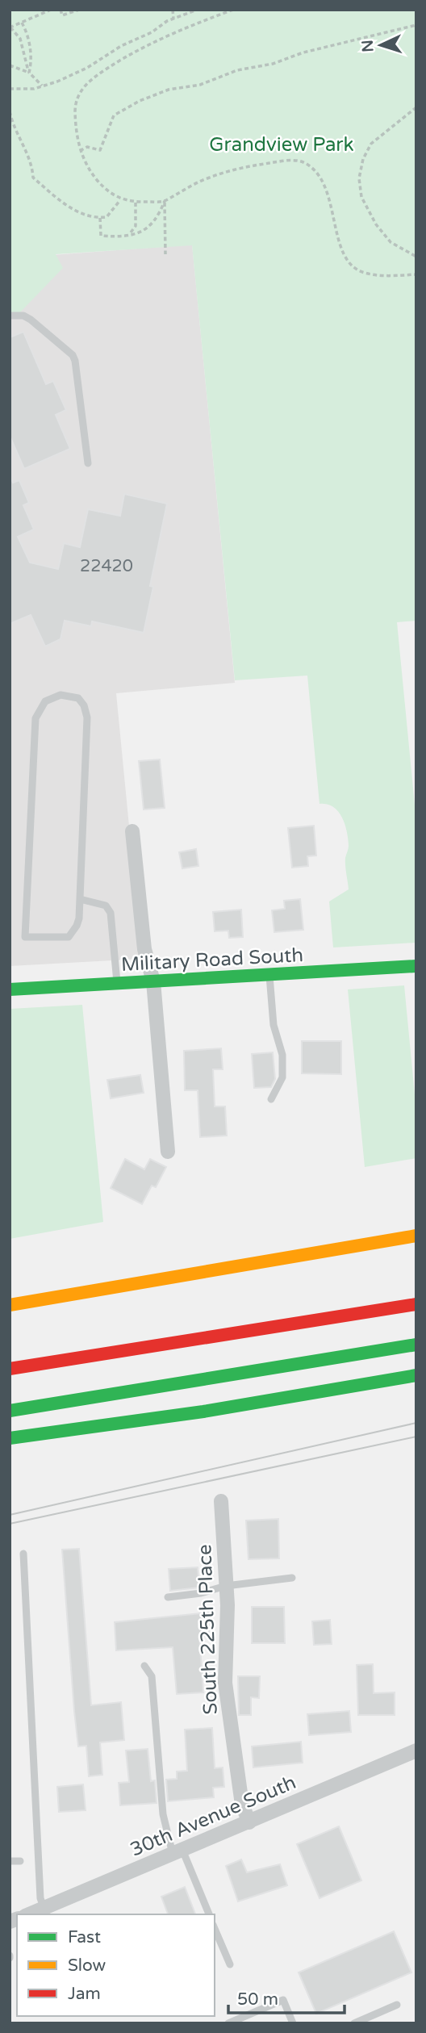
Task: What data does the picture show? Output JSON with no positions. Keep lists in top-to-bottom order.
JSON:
{
  "streets": {
    "main road": ["Military Road South"],
    "street": ["South 225th Place", "30th Avenue South"]
  },
  "crossings": [
    ["South 225th Place", "30th Avenue South"]
  ],
  "parks": ["Grandview Park"],
  "house_numbers": ["22420"],
  "legend": ["Fast", "Slow", "Jam"],
  "scale_bar": "50 m",
  "north": "left"
}
